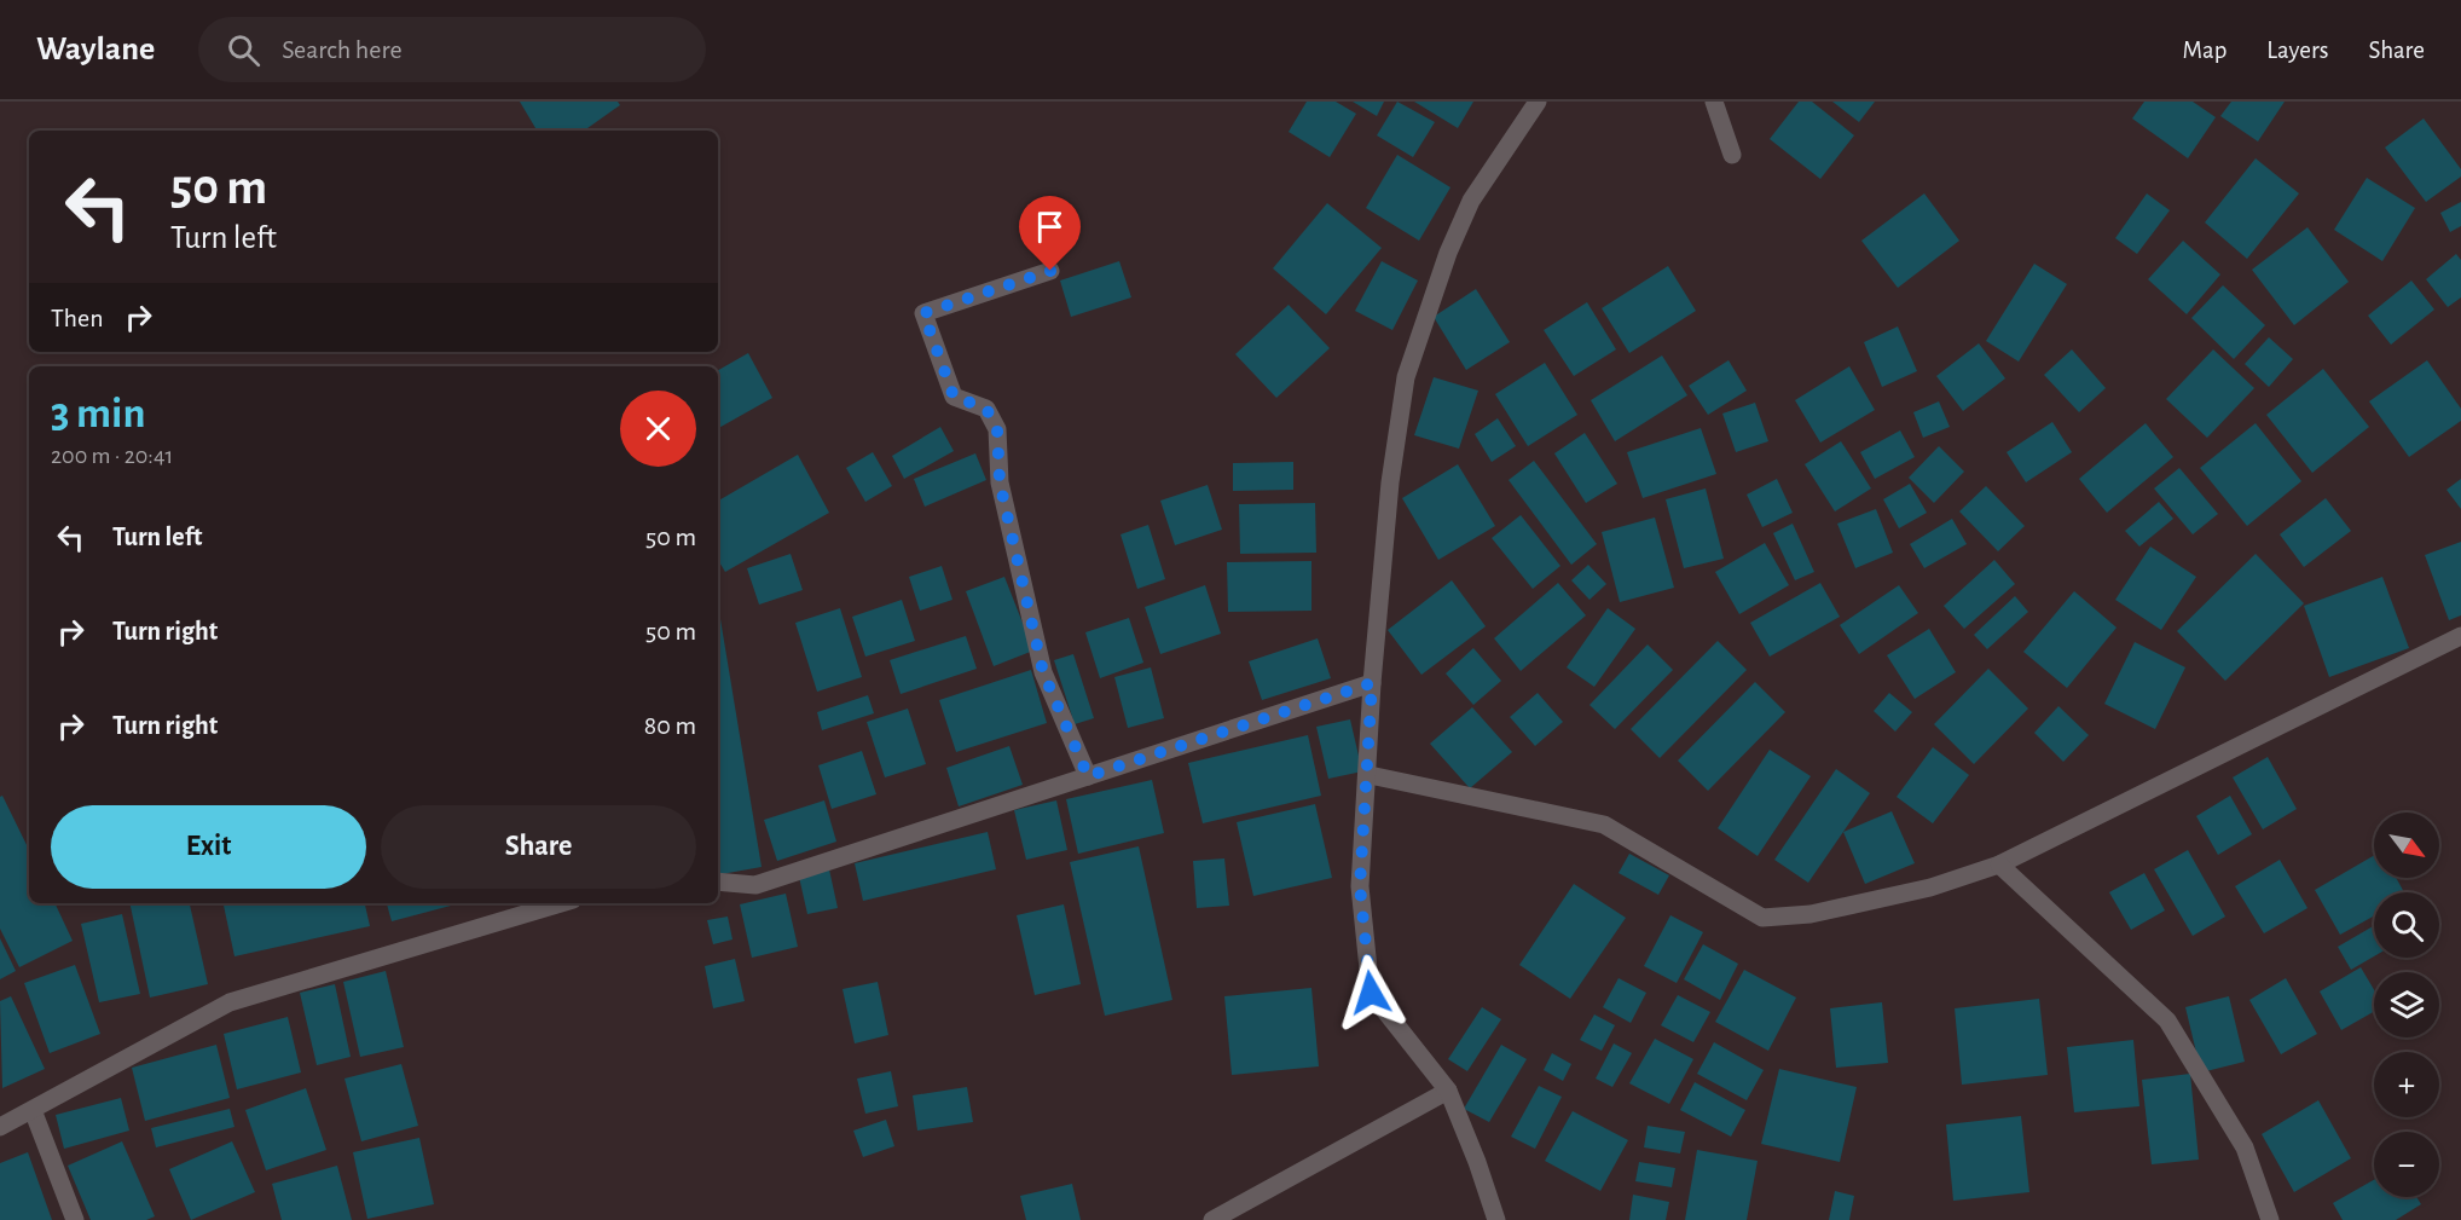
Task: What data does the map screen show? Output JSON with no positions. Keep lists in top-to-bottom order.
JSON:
{
  "north": "bottom right",
  "page": {
    "header": "Waylane",
    "search": "Search here",
    "nav": ["Map", "Layers", "Share"],
    "turn": ["50 m", "Turn left"],
    "then": "Then",
    "heading": ["3 min", "200 m · 20:41"],
    "list": [
      {
        "name": "Turn left",
        "value": "50 m"
      },
      {
        "name": "Turn right",
        "value": "50 m"
      },
      {
        "name": "Turn right",
        "value": "80 m"
      }
    ],
    "buttons": ["Exit", "Share"],
    "map_buttons": ["+", "−"]
  }
}
